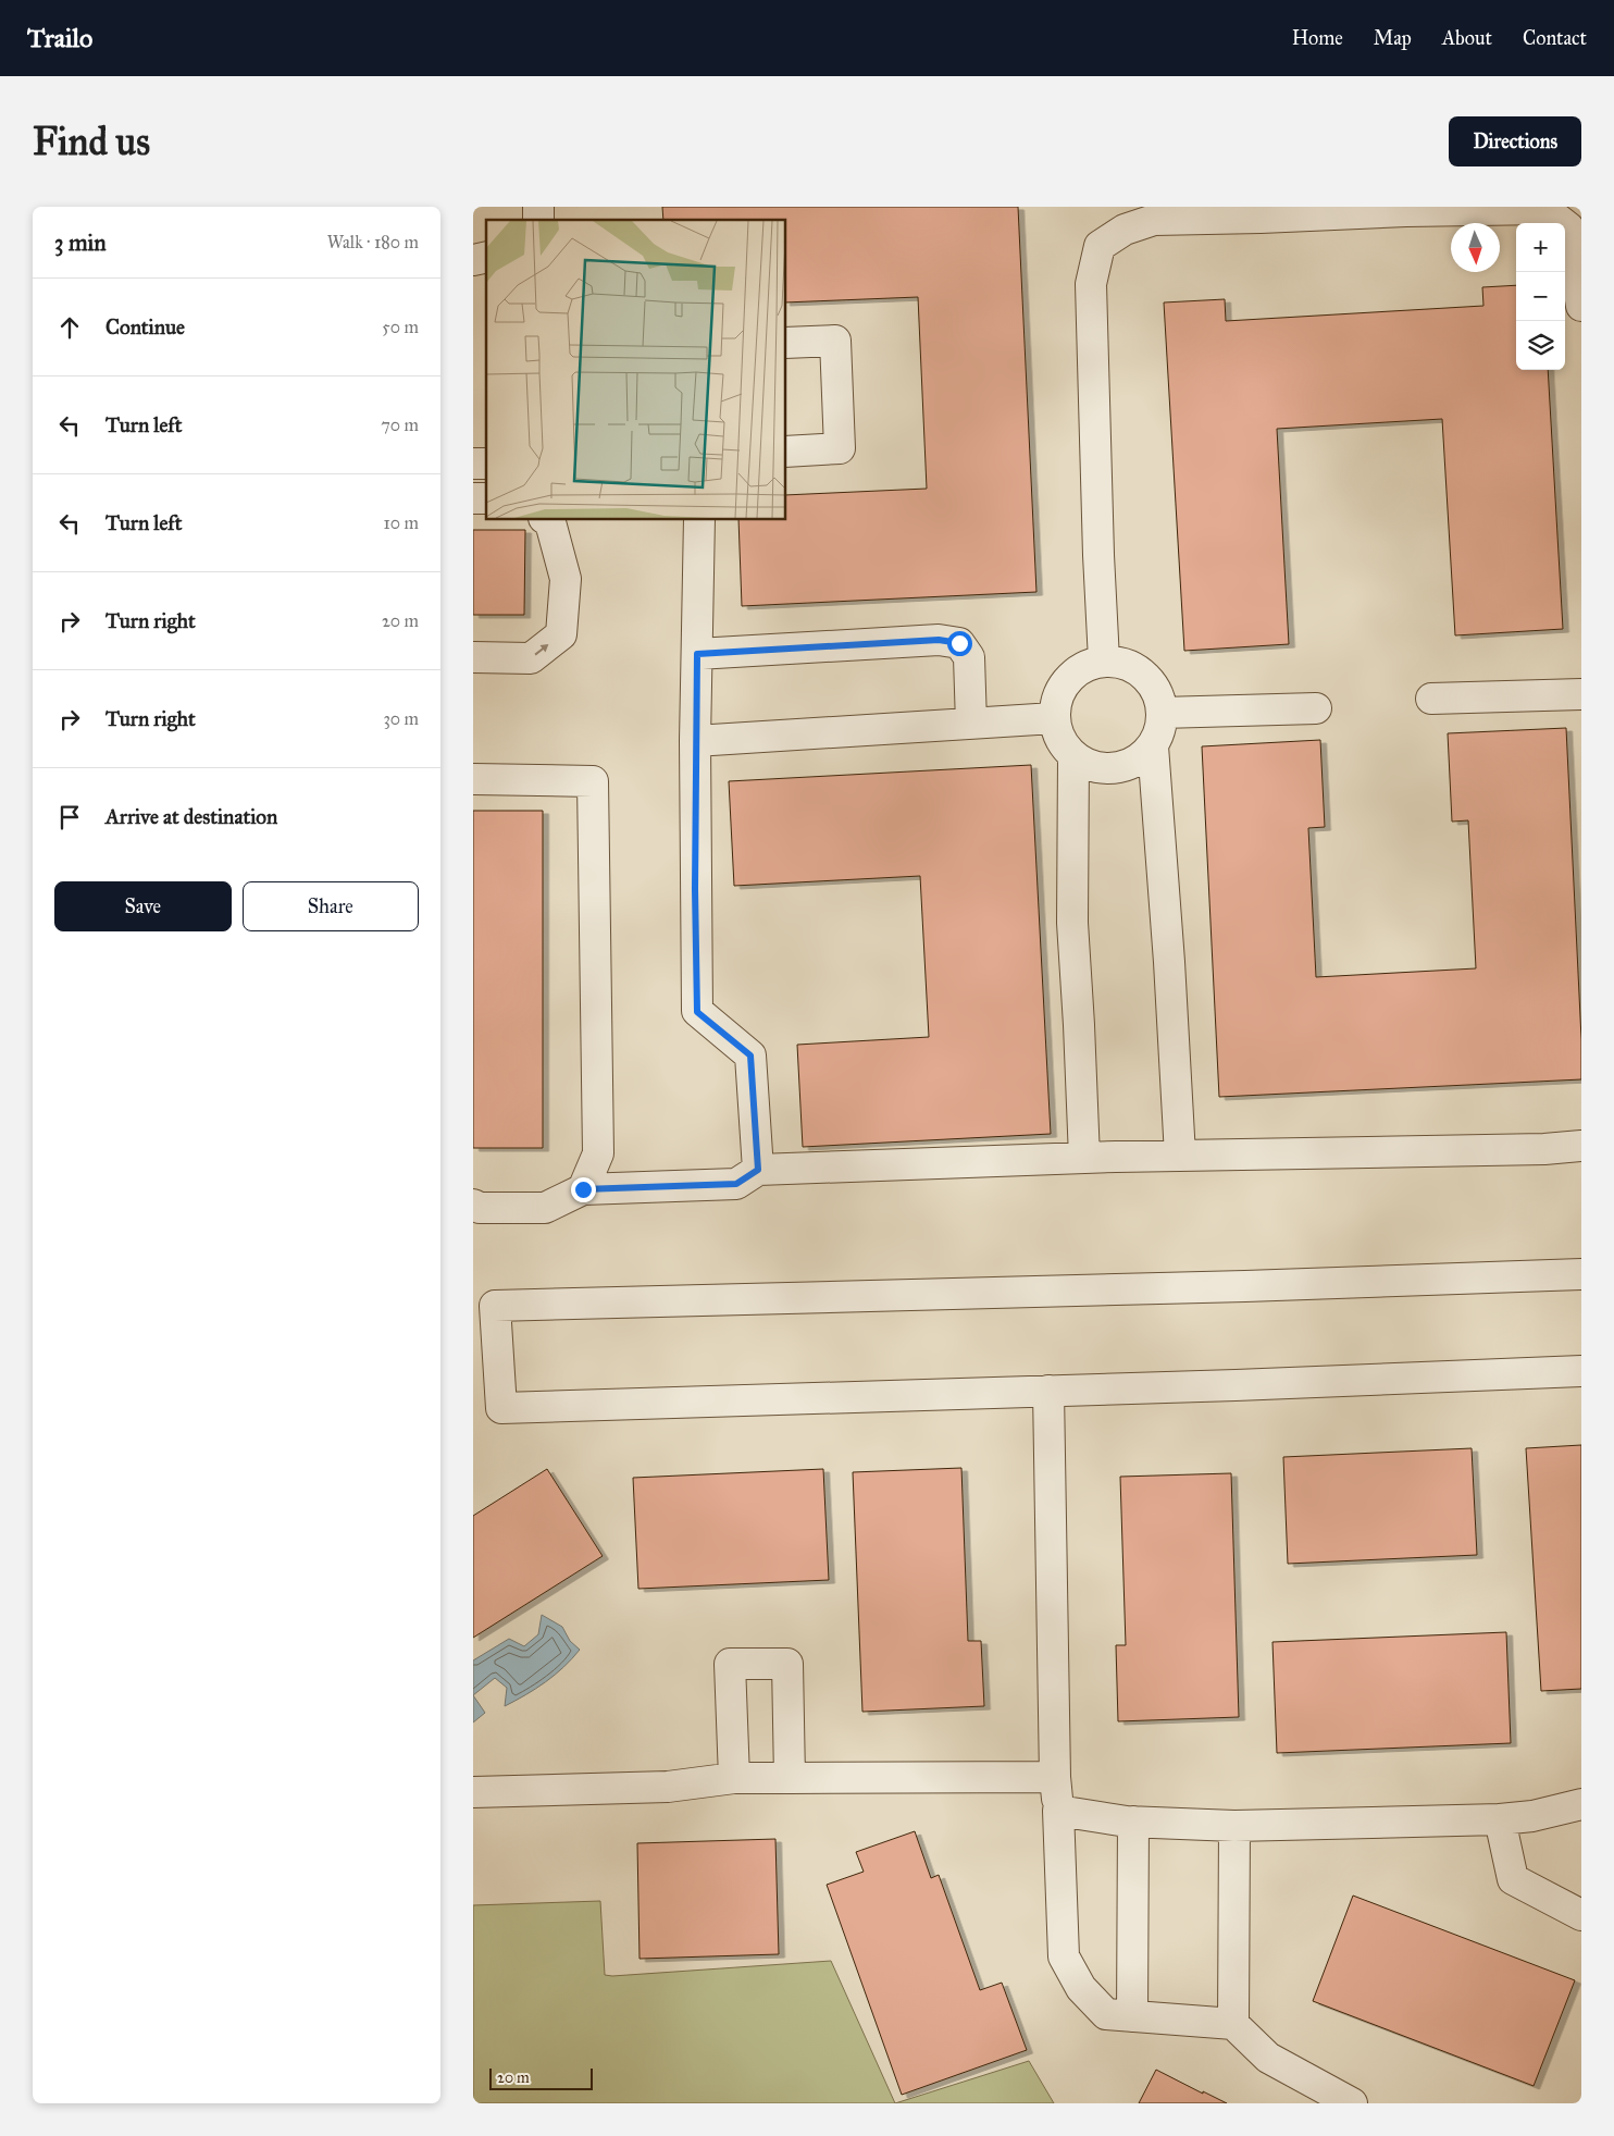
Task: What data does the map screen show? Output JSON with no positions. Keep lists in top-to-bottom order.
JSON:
{
  "scale_bar": "20 m",
  "north": "bottom",
  "page": {
    "header": "Trailo",
    "nav": [
      "Home",
      "Map",
      "About",
      "Contact"
    ],
    "buttons": [
      "Directions",
      ["Save", "Share"]
    ],
    "title": "Find us",
    "heading": ["3 min", "Walk · 180 m"],
    "map_buttons": ["+", "−"],
    "list": [
      ["Continue", "50 m"],
      ["Turn left", "70 m"],
      ["Turn left", "10 m"],
      ["Turn right", "20 m"],
      ["Turn right", "30 m"],
      "Arrive at destination"
    ],
    "scale": "20 m"
  }
}
